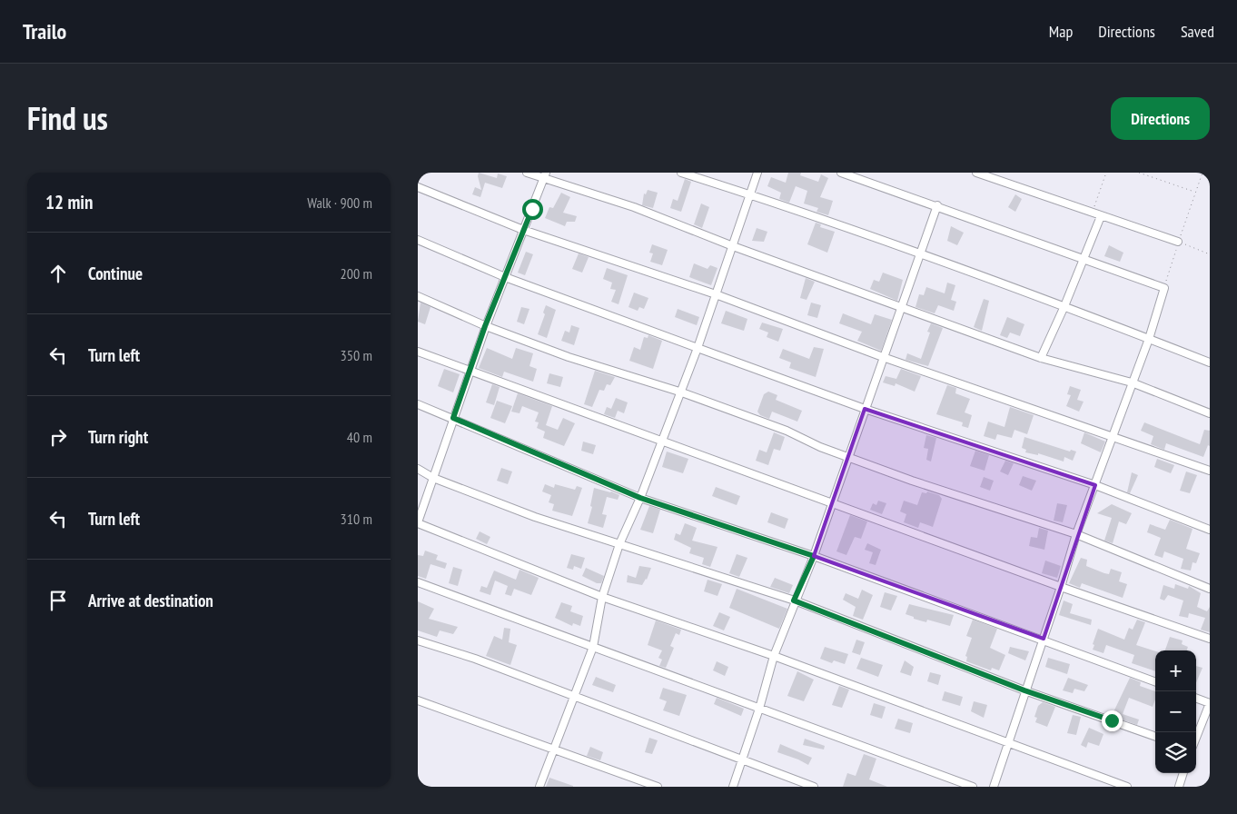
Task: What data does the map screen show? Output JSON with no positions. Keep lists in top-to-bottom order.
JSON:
{
  "page": {
    "header": "Trailo",
    "nav": ["Map", "Directions", "Saved"],
    "title": "Find us",
    "buttons": "Directions",
    "heading": ["12 min", "Walk · 900 m"],
    "list": [
      ["Continue", "200 m"],
      ["Turn left", "350 m"],
      ["Turn right", "40 m"],
      ["Turn left", "310 m"],
      "Arrive at destination"
    ],
    "map_buttons": ["+", "−"]
  }
}
